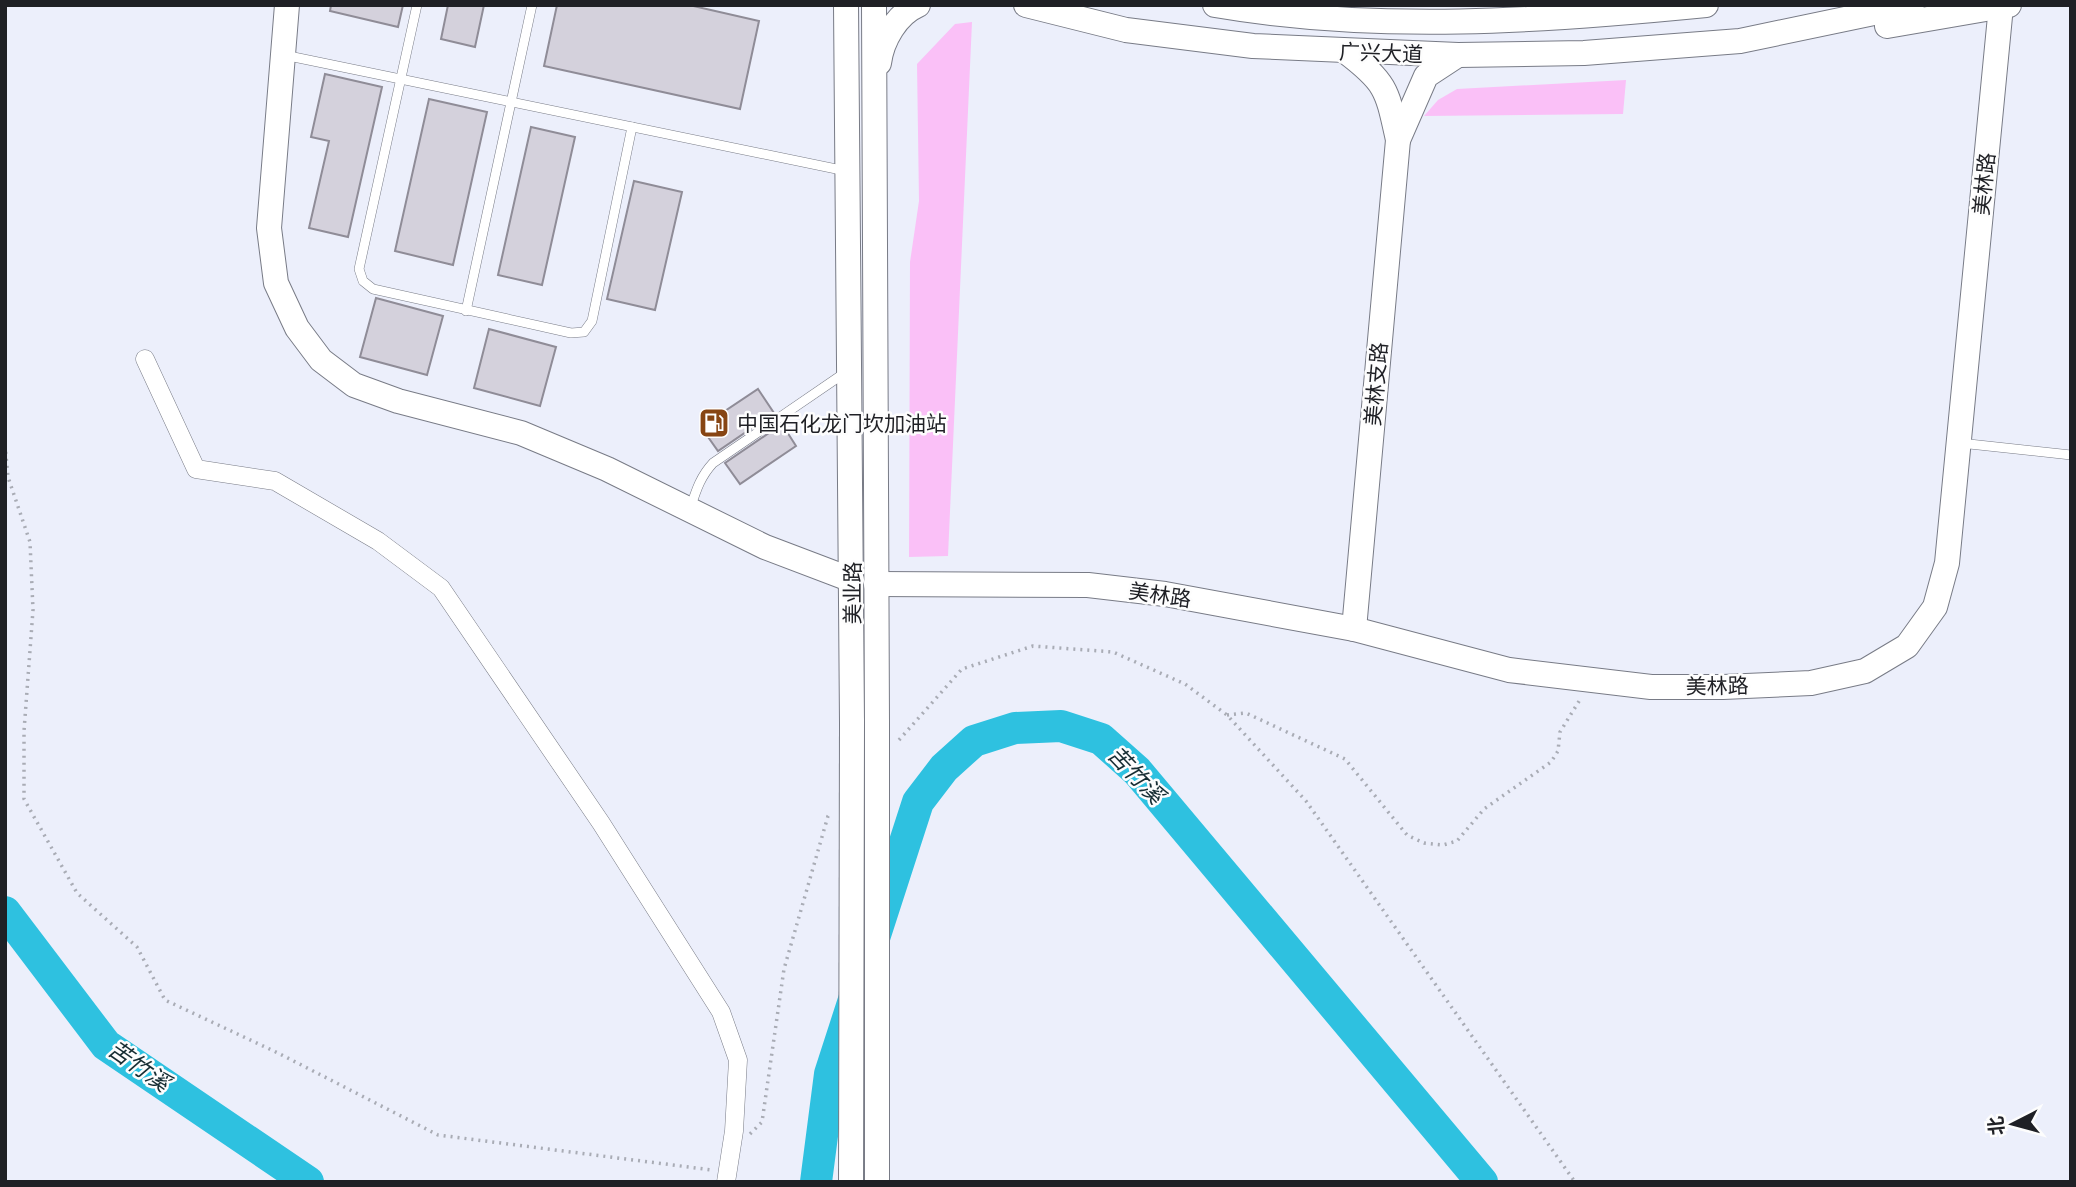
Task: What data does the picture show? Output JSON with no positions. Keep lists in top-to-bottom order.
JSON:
{
  "streets": {
    "main road": [
      "广兴大道",
      "美林路",
      "美林支路",
      "美业路"
    ]
  },
  "crossings": [
    ["广兴大道", "美林路"],
    ["美林路", "美林支路"],
    ["美林路", "美业路"]
  ],
  "water": ["苦竹溪"],
  "places": {
    "fuel station": ["中国石化龙门坎加油站"]
  },
  "north": "left"
}
